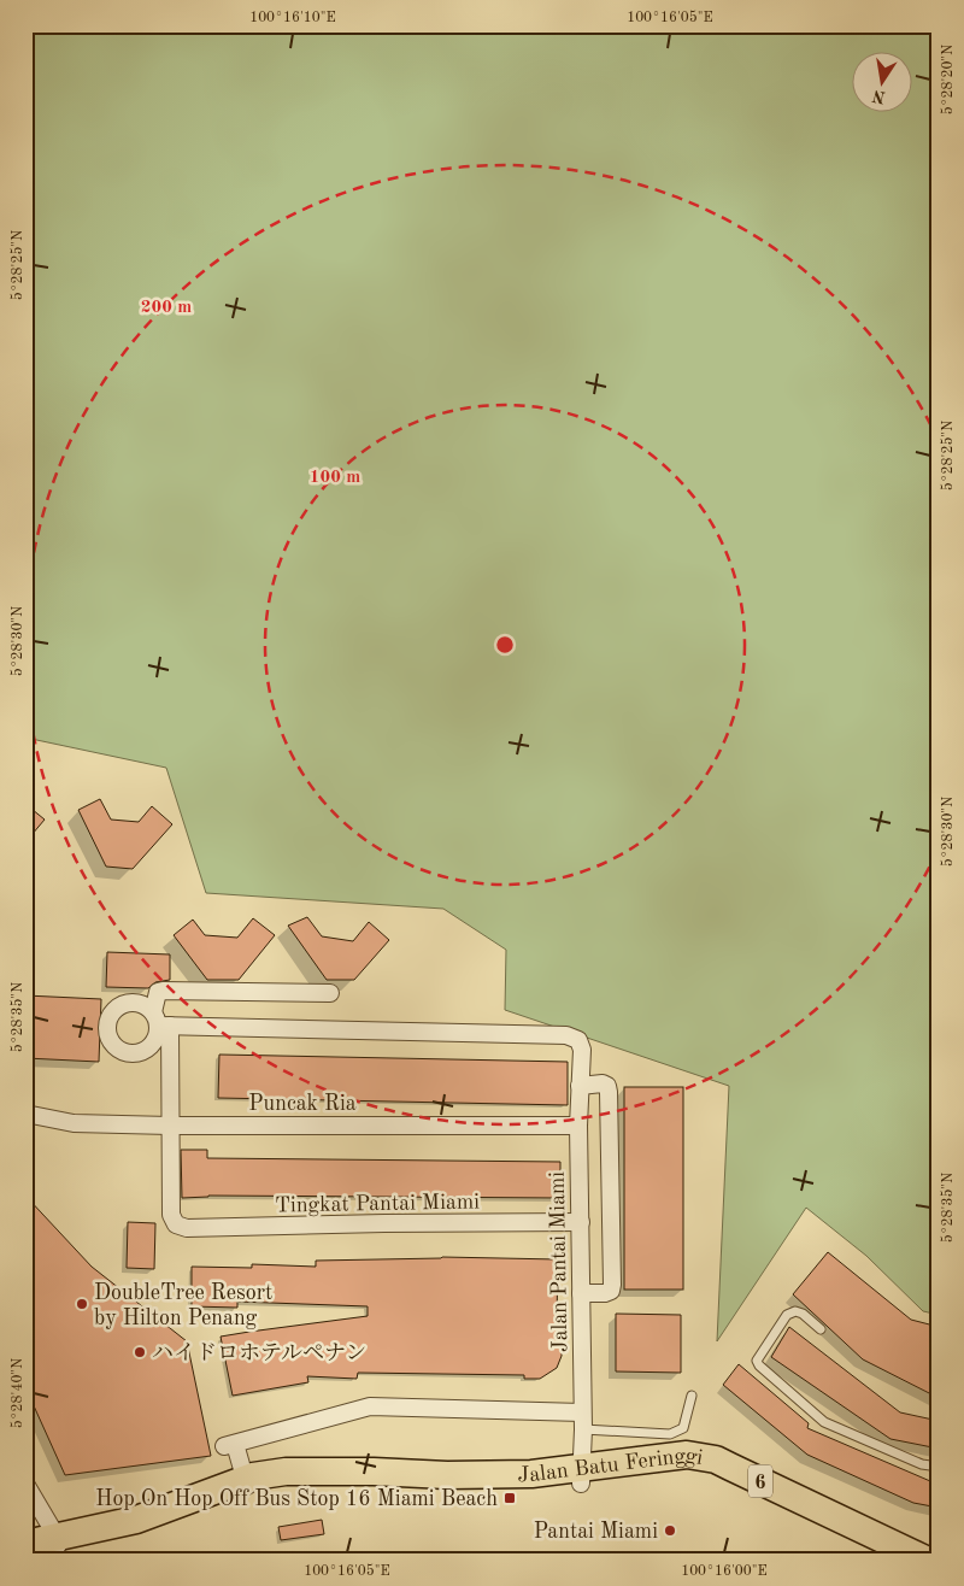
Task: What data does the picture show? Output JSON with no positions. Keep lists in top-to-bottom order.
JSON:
{
  "streets": {
    "main road": ["Jalan Batu Feringgi", "6"],
    "street": ["Puncak Ria", "Tingkat Pantai Miami", "Jalan Pantai Miami"]
  },
  "crossings": [
    ["Puncak Ria", "Tingkat Pantai Miami"],
    ["Puncak Ria", "Jalan Pantai Miami"],
    ["Tingkat Pantai Miami", "Jalan Pantai Miami"],
    ["Jalan Pantai Miami", "Jalan Batu Feringgi"]
  ],
  "places": {
    "other": ["DoubleTree Resort by Hilton Penang", "ハイドロホテルペナン", "Pantai Miami"],
    "transit": ["Hop On Hop Off Bus Stop 16 Miami Beach"]
  },
  "north": "bottom",
  "coordinates": [
    "100°16'10\"E",
    "100°16'05\"E",
    "5°28'20\"N",
    "5°28'25\"N",
    "5°28'30\"N",
    "5°28'35\"N",
    "5°28'40\"N",
    "100°16'00\"E"
  ],
  "rings": ["200 m", "100 m"]
}
